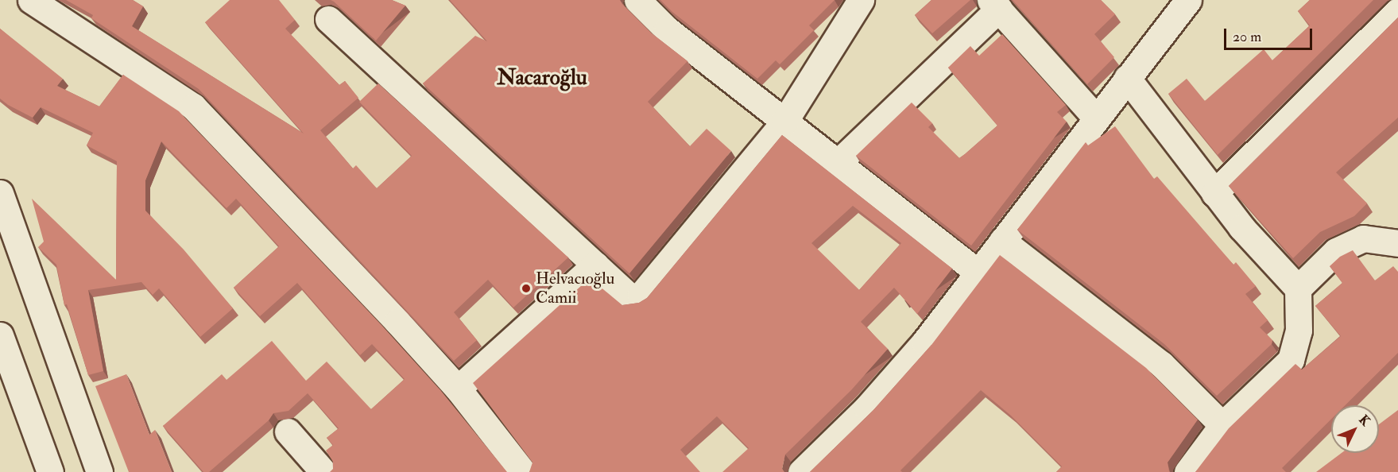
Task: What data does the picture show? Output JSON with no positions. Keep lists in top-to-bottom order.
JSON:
{
  "districts": ["Nacaroğlu"],
  "places": ["Helvacıoğlu Camii"],
  "scale_bar": "20 m",
  "north": "top right"
}
